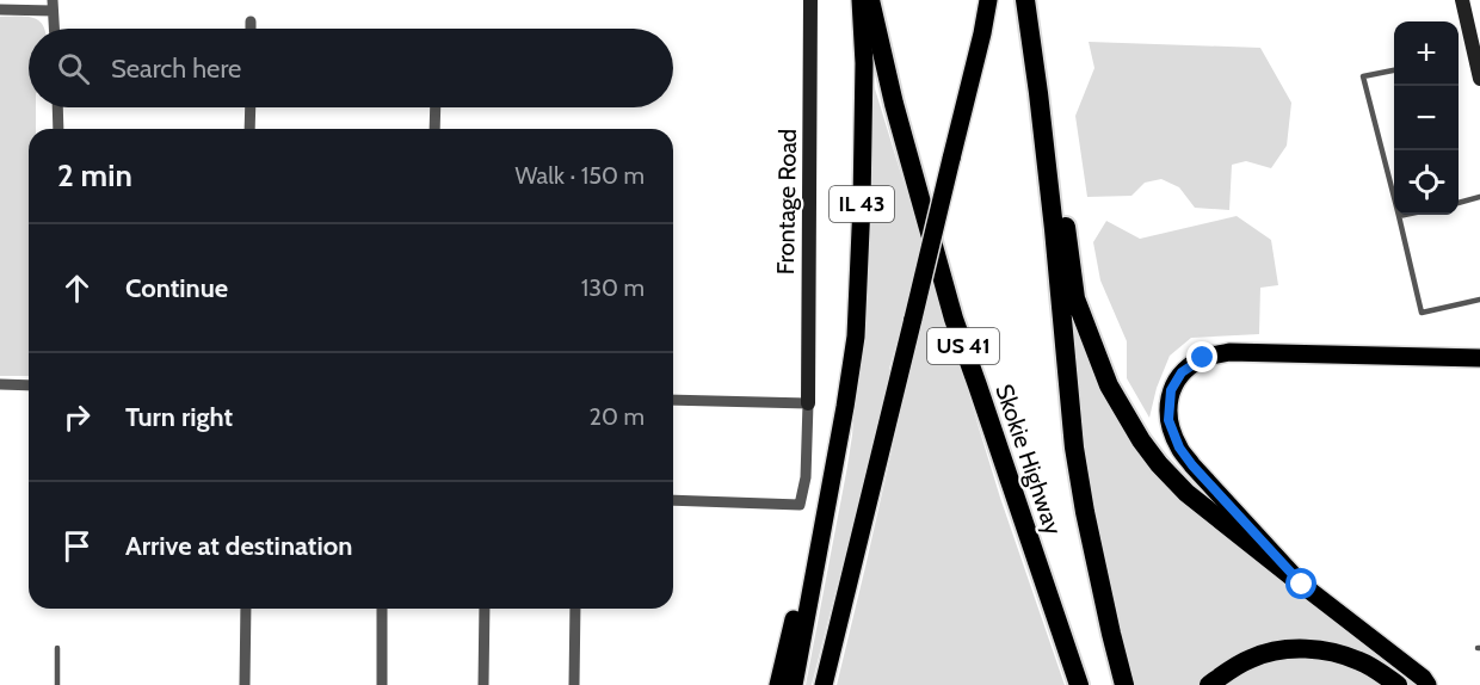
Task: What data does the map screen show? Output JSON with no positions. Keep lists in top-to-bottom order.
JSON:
{
  "streets": {
    "highway": ["US 41", "Skokie Highway"],
    "main road": ["IL 43"],
    "street": ["Frontage Road"]
  },
  "page": {
    "map_buttons": ["+", "−"],
    "search": "Search here",
    "heading": ["2 min", "Walk · 150 m"],
    "list": [
      ["Continue", "130 m"],
      ["Turn right", "20 m"],
      "Arrive at destination"
    ]
  }
}
